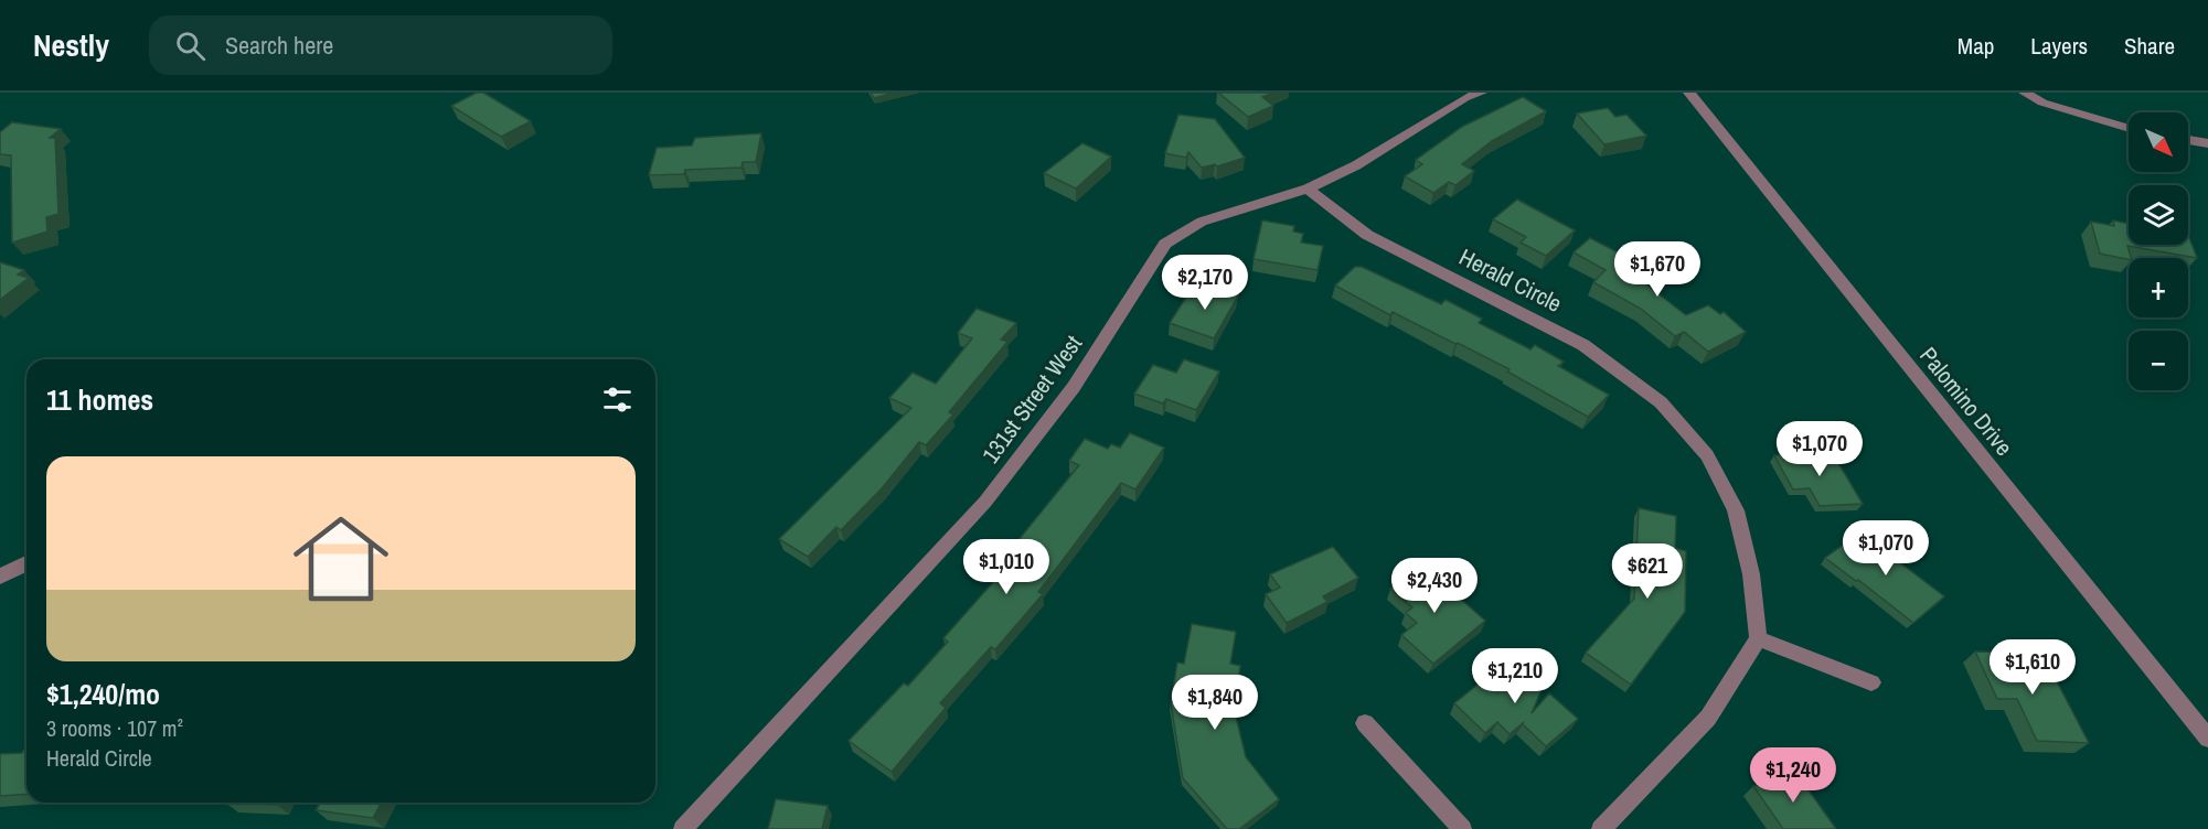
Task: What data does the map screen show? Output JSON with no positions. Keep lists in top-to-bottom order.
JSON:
{
  "streets": {
    "street": ["Herald Circle", "131st Street West", "Palomino Drive"]
  },
  "crossings": [
    ["Herald Circle", "131st Street West"]
  ],
  "north": "bottom right",
  "page": {
    "header": "Nestly",
    "search": "Search here",
    "nav": ["Map", "Layers", "Share"],
    "map_buttons": ["+", "−"],
    "price": [
      "$1,670",
      "$2,170",
      "$1,070",
      "$1,070",
      "$1,010",
      "$621",
      "$2,430",
      "$1,610",
      "$1,210",
      "$1,840",
      "$1,240"
    ],
    "heading": "11 homes",
    "list": [
      {
        "name": "$1,240/mo",
        "note": "3 rooms · 107 m² · Herald Circle"
      }
    ]
  }
}
